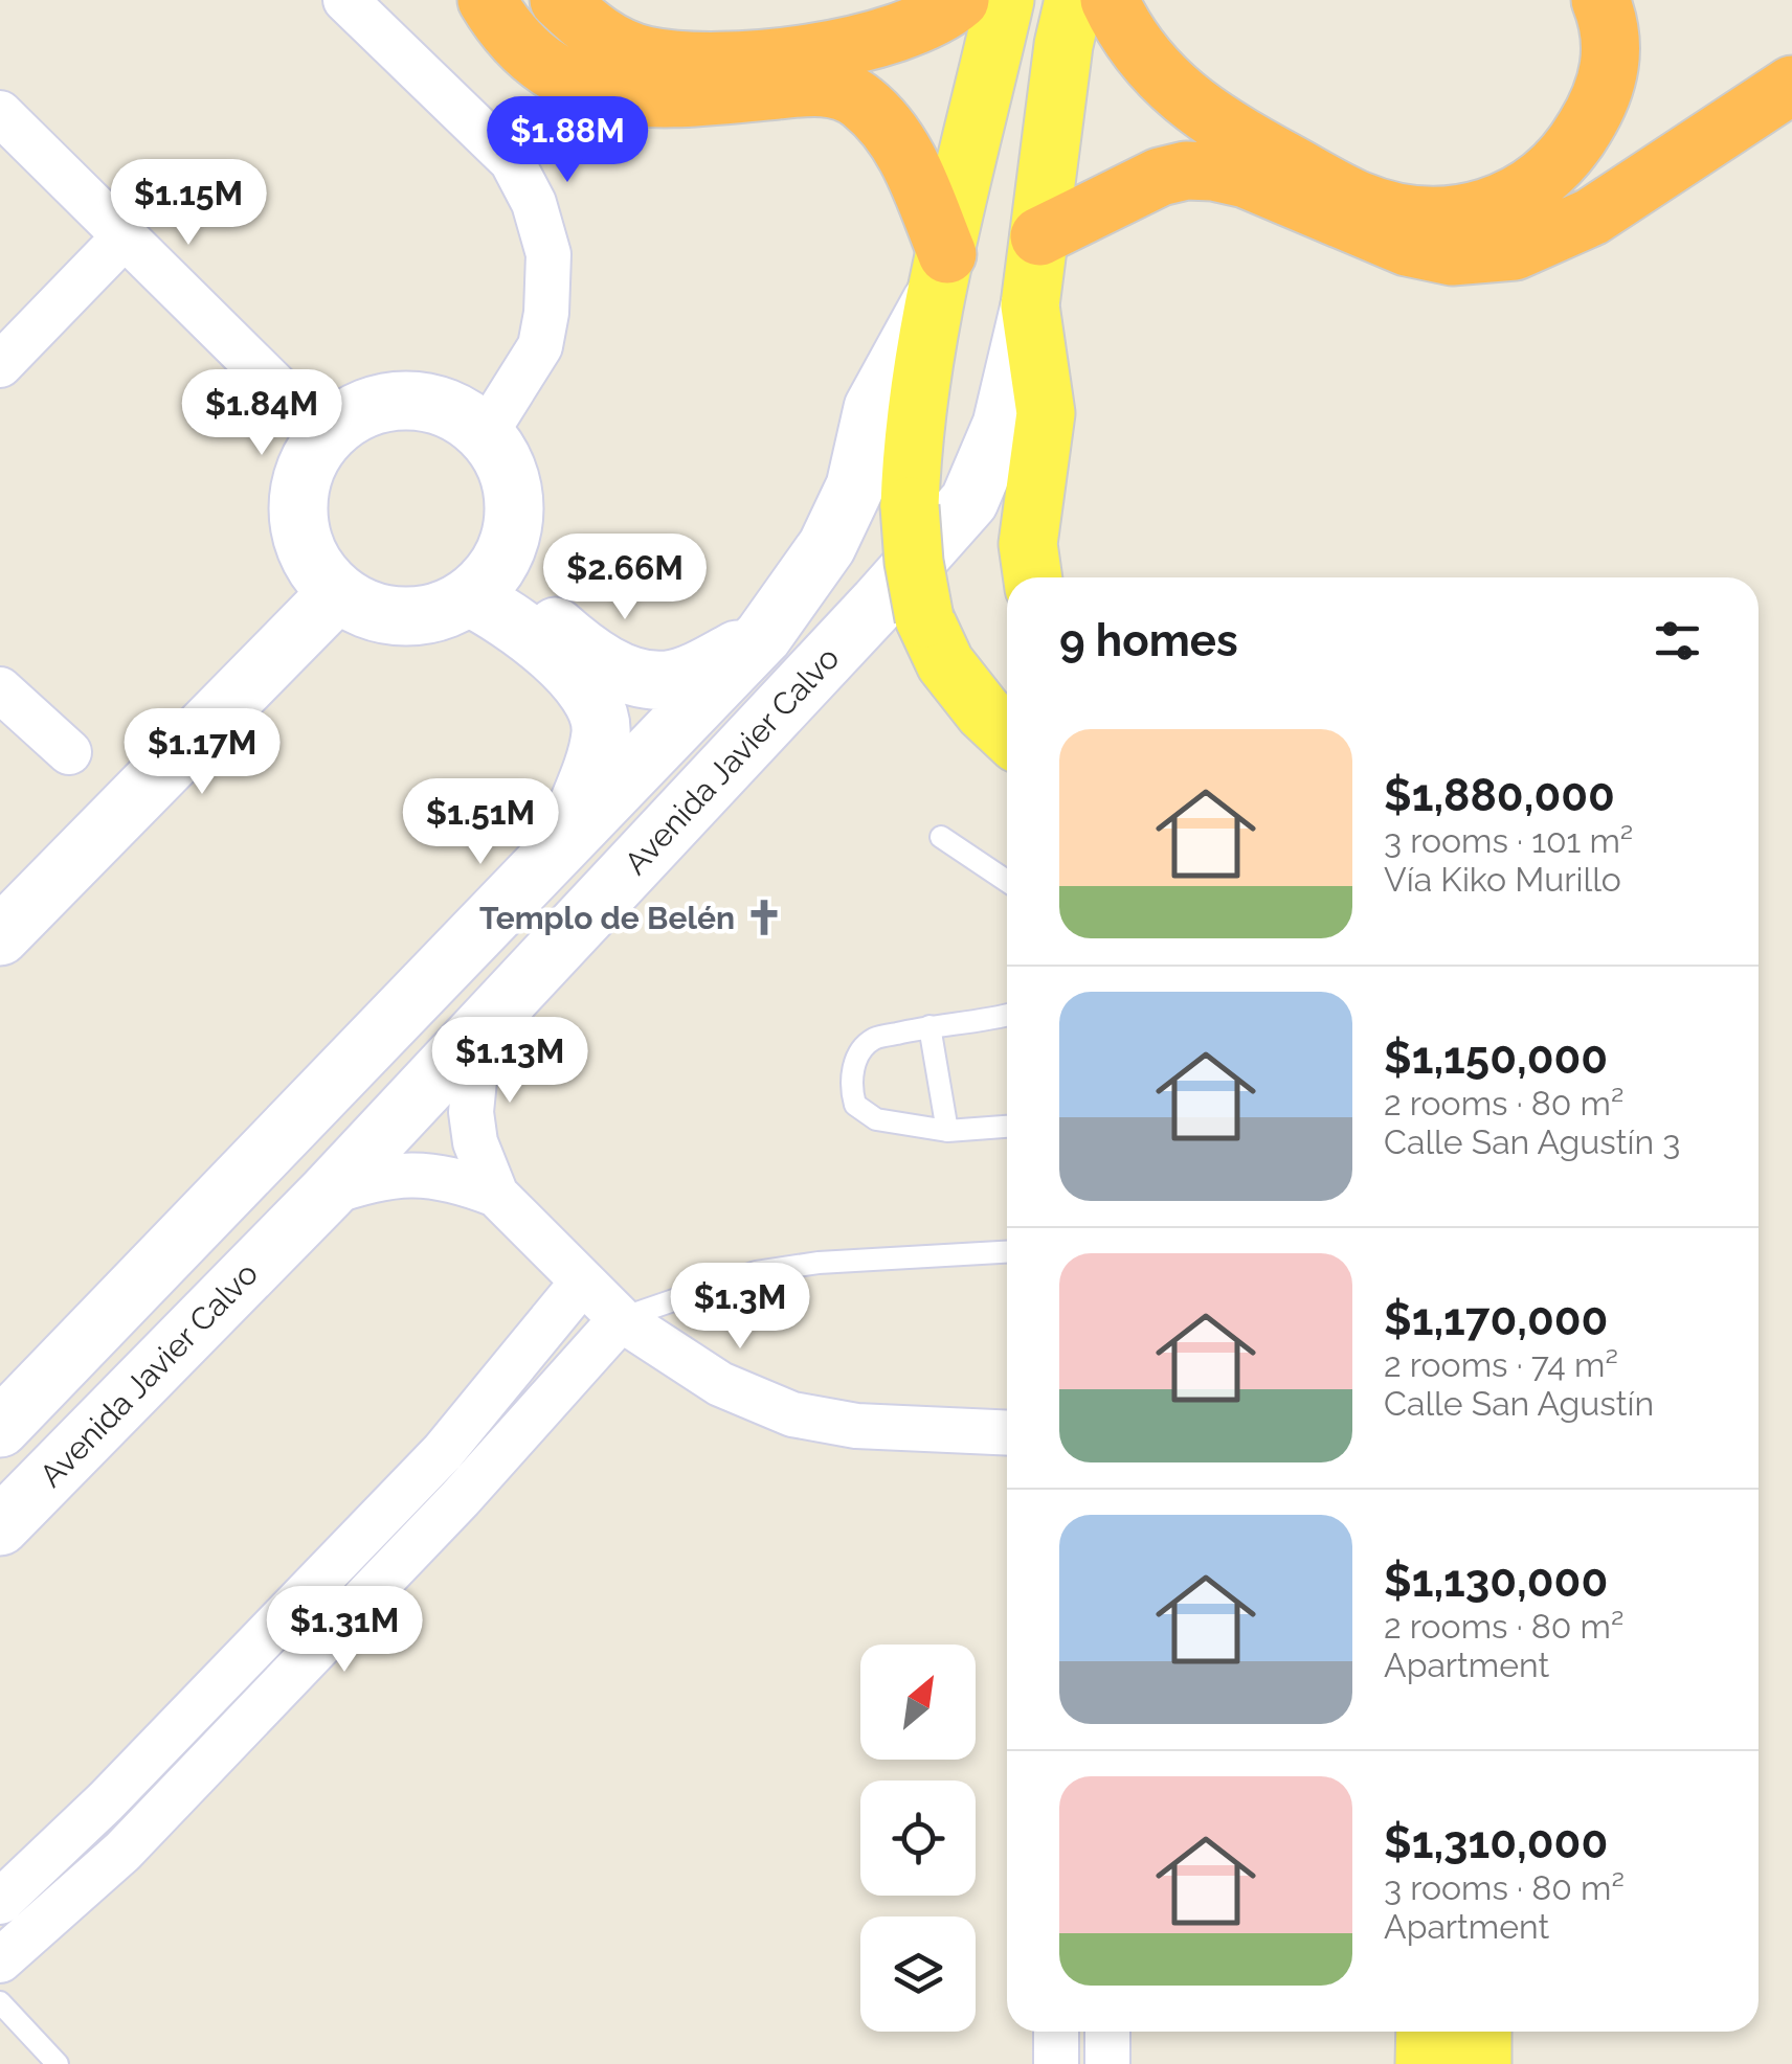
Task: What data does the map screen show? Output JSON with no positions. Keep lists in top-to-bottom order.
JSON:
{
  "streets": {
    "street": ["Avenida Javier Calvo"]
  },
  "places": {
    "church": ["Templo de Belén"]
  },
  "north": "top right",
  "page": {
    "price": [
      "$1.88M",
      "$1.15M",
      "$1.84M",
      "$2.66M",
      "$1.17M",
      "$1.51M",
      "$1.13M",
      "$1.3M",
      "$1.31M"
    ],
    "heading": "9 homes",
    "list": [
      {
        "name": "$1,880,000",
        "note": "3 rooms · 101 m² · Vía Kiko Murillo"
      },
      {
        "name": "$1,150,000",
        "note": "2 rooms · 80 m² · Calle San Agustín 3"
      },
      {
        "name": "$1,170,000",
        "note": "2 rooms · 74 m² · Calle San Agustín"
      },
      {
        "name": "$1,130,000",
        "note": "2 rooms · 80 m² · Apartment"
      },
      {
        "name": "$1,310,000",
        "note": "3 rooms · 80 m² · Apartment"
      }
    ]
  }
}
